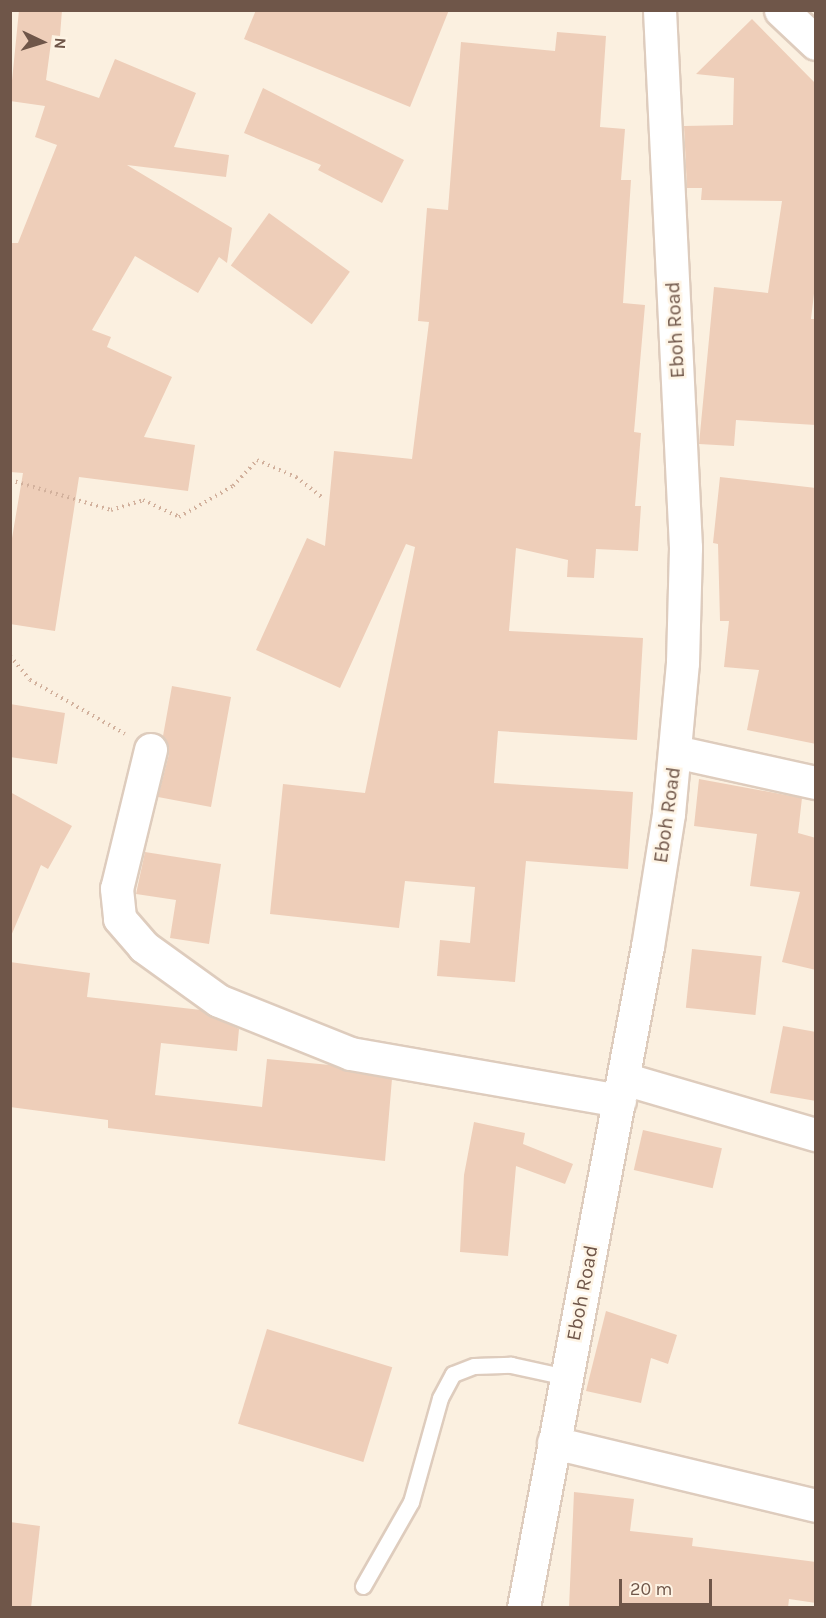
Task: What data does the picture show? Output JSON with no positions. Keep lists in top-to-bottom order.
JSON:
{
  "streets": {
    "street": ["Eboh Road"]
  },
  "scale_bar": "20 m",
  "north": "right"
}
